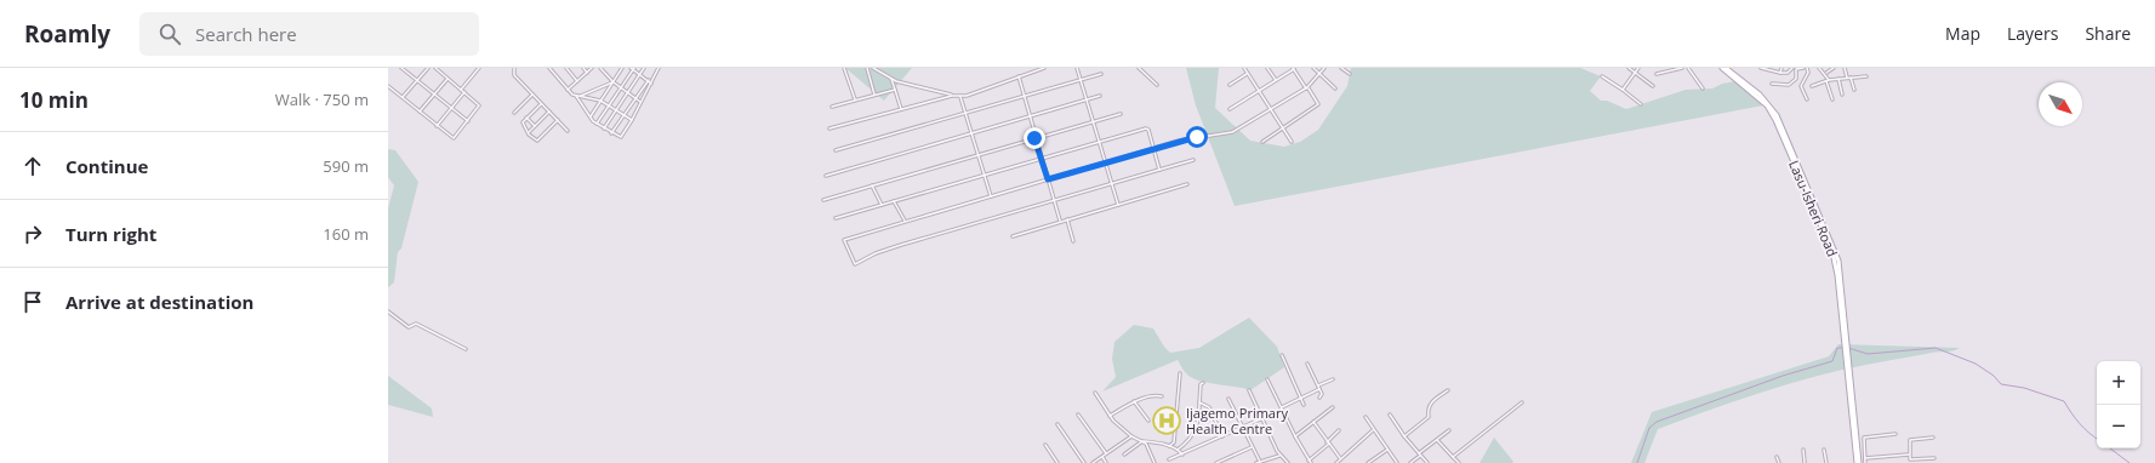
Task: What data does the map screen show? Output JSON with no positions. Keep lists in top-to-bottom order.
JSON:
{
  "streets": {
    "main road": ["Lasu-Isheri Road"]
  },
  "places": {
    "hospital": ["Ijagemo Primary Health Centre"]
  },
  "north": "bottom right",
  "page": {
    "header": "Roamly",
    "search": "Search here",
    "nav": ["Map", "Layers", "Share"],
    "heading": ["10 min", "Walk · 750 m"],
    "list": [
      ["Continue", "590 m"],
      ["Turn right", "160 m"],
      "Arrive at destination"
    ],
    "map_buttons": ["+", "−"]
  }
}
